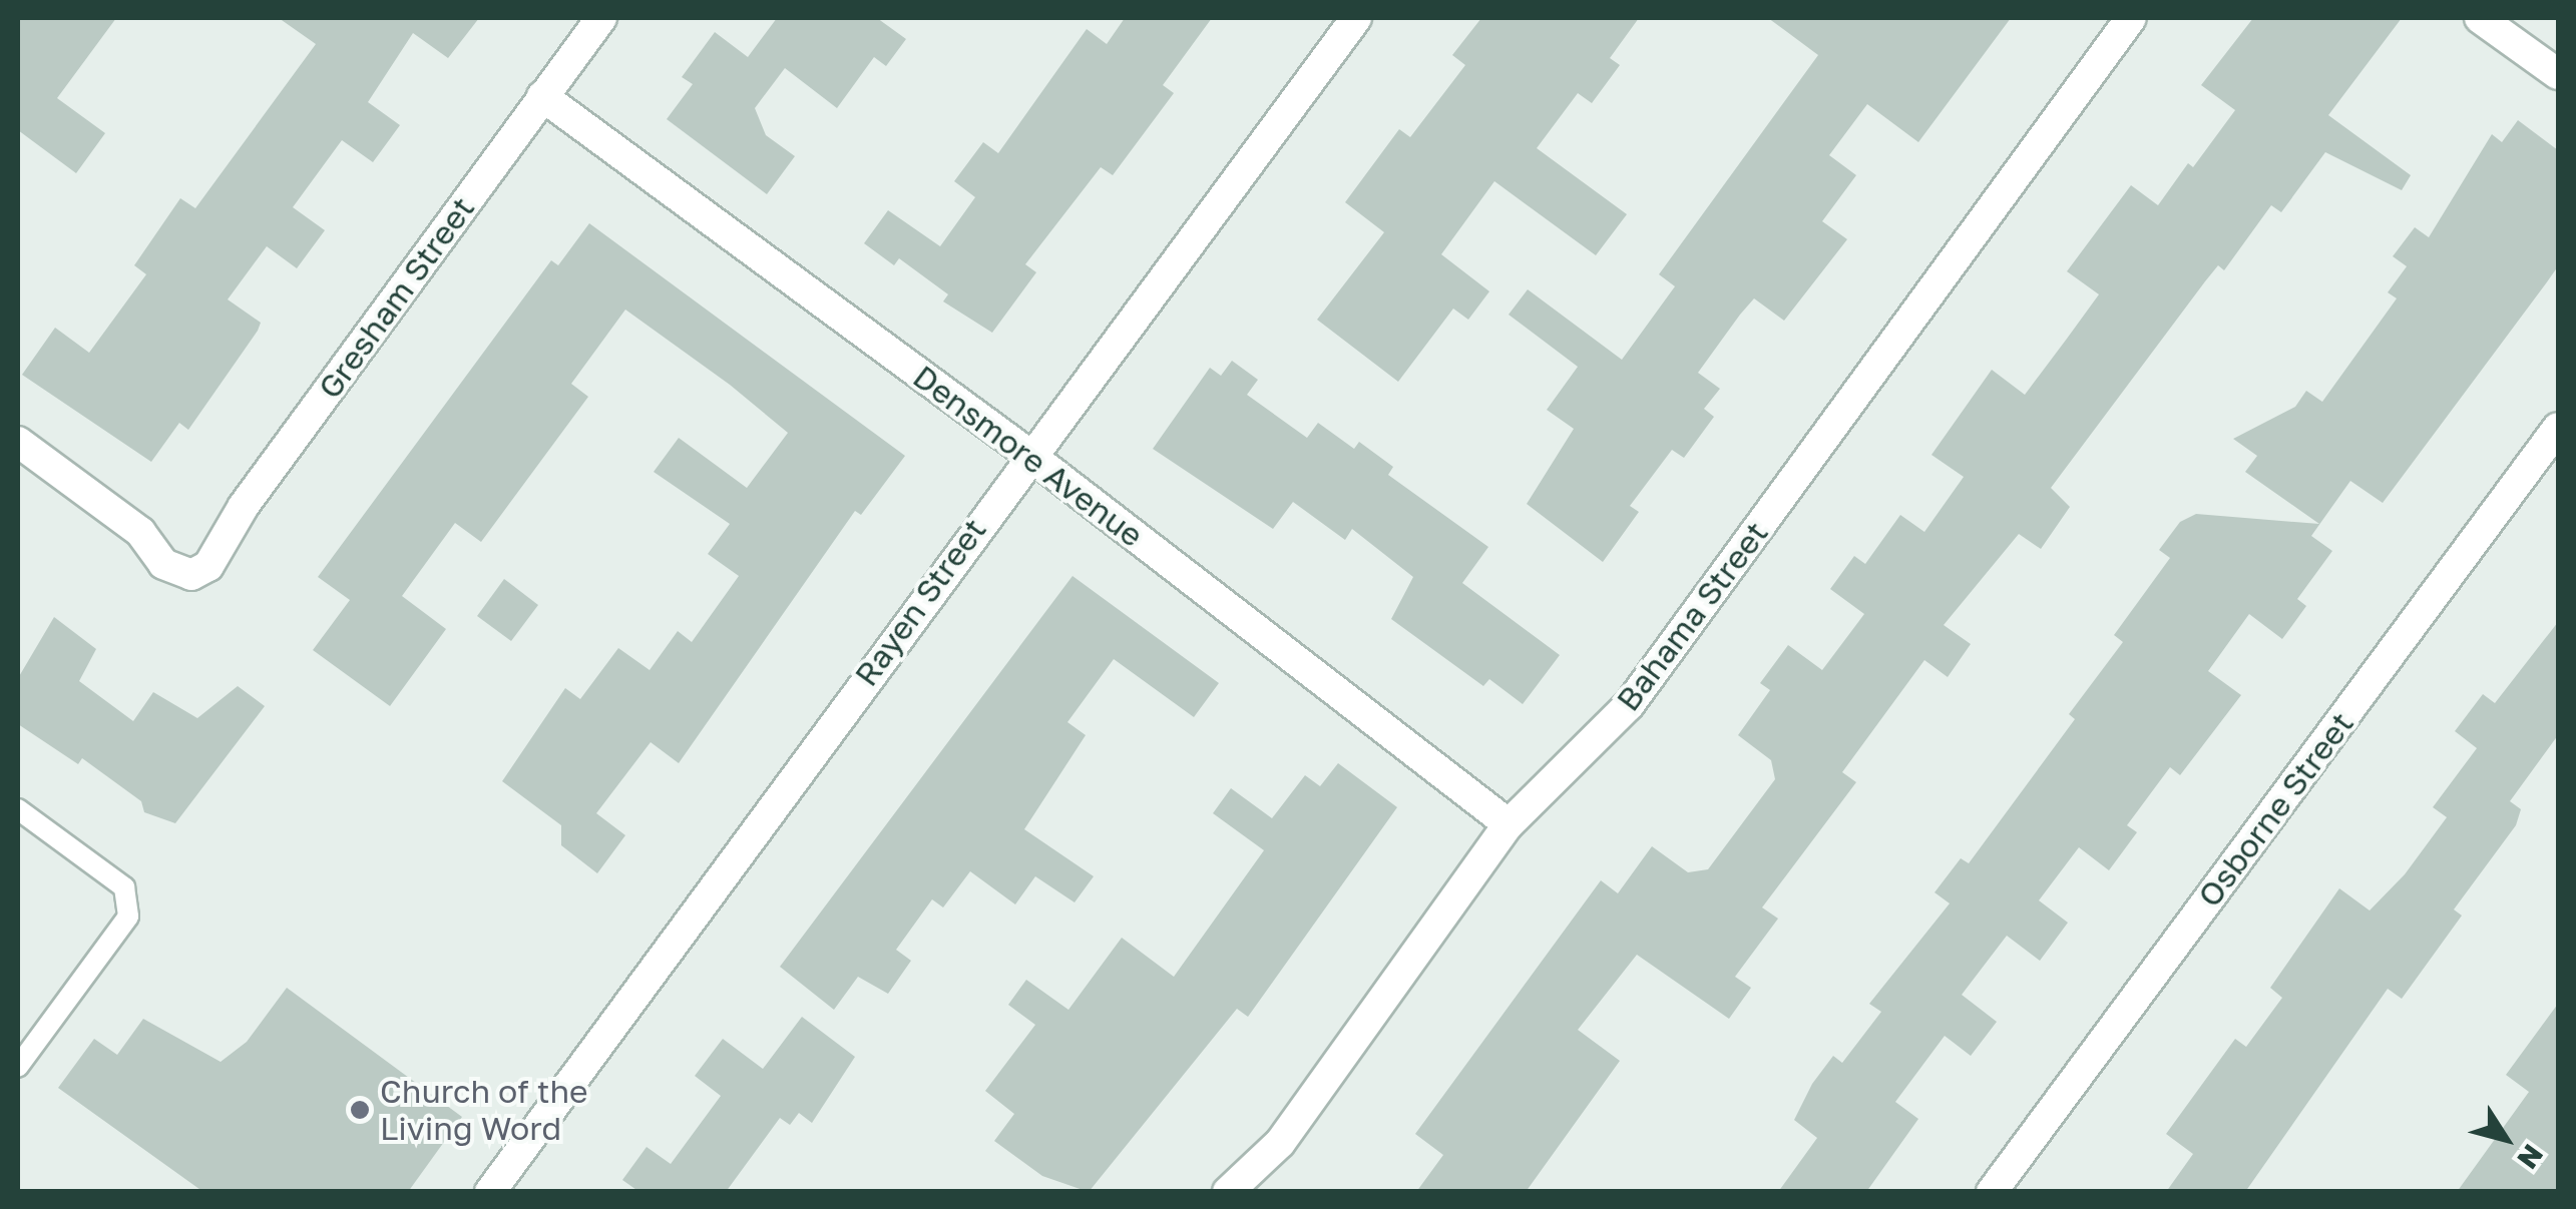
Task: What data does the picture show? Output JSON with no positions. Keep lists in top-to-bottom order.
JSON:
{
  "streets": {
    "street": [
      "Gresham Street",
      "Densmore Avenue",
      "Rayen Street",
      "Bahama Street",
      "Osborne Street"
    ]
  },
  "crossings": [
    ["Gresham Street", "Densmore Avenue"],
    ["Densmore Avenue", "Rayen Street"],
    ["Densmore Avenue", "Bahama Street"]
  ],
  "places": ["Church of the Living Word"],
  "north": "bottom right"
}
